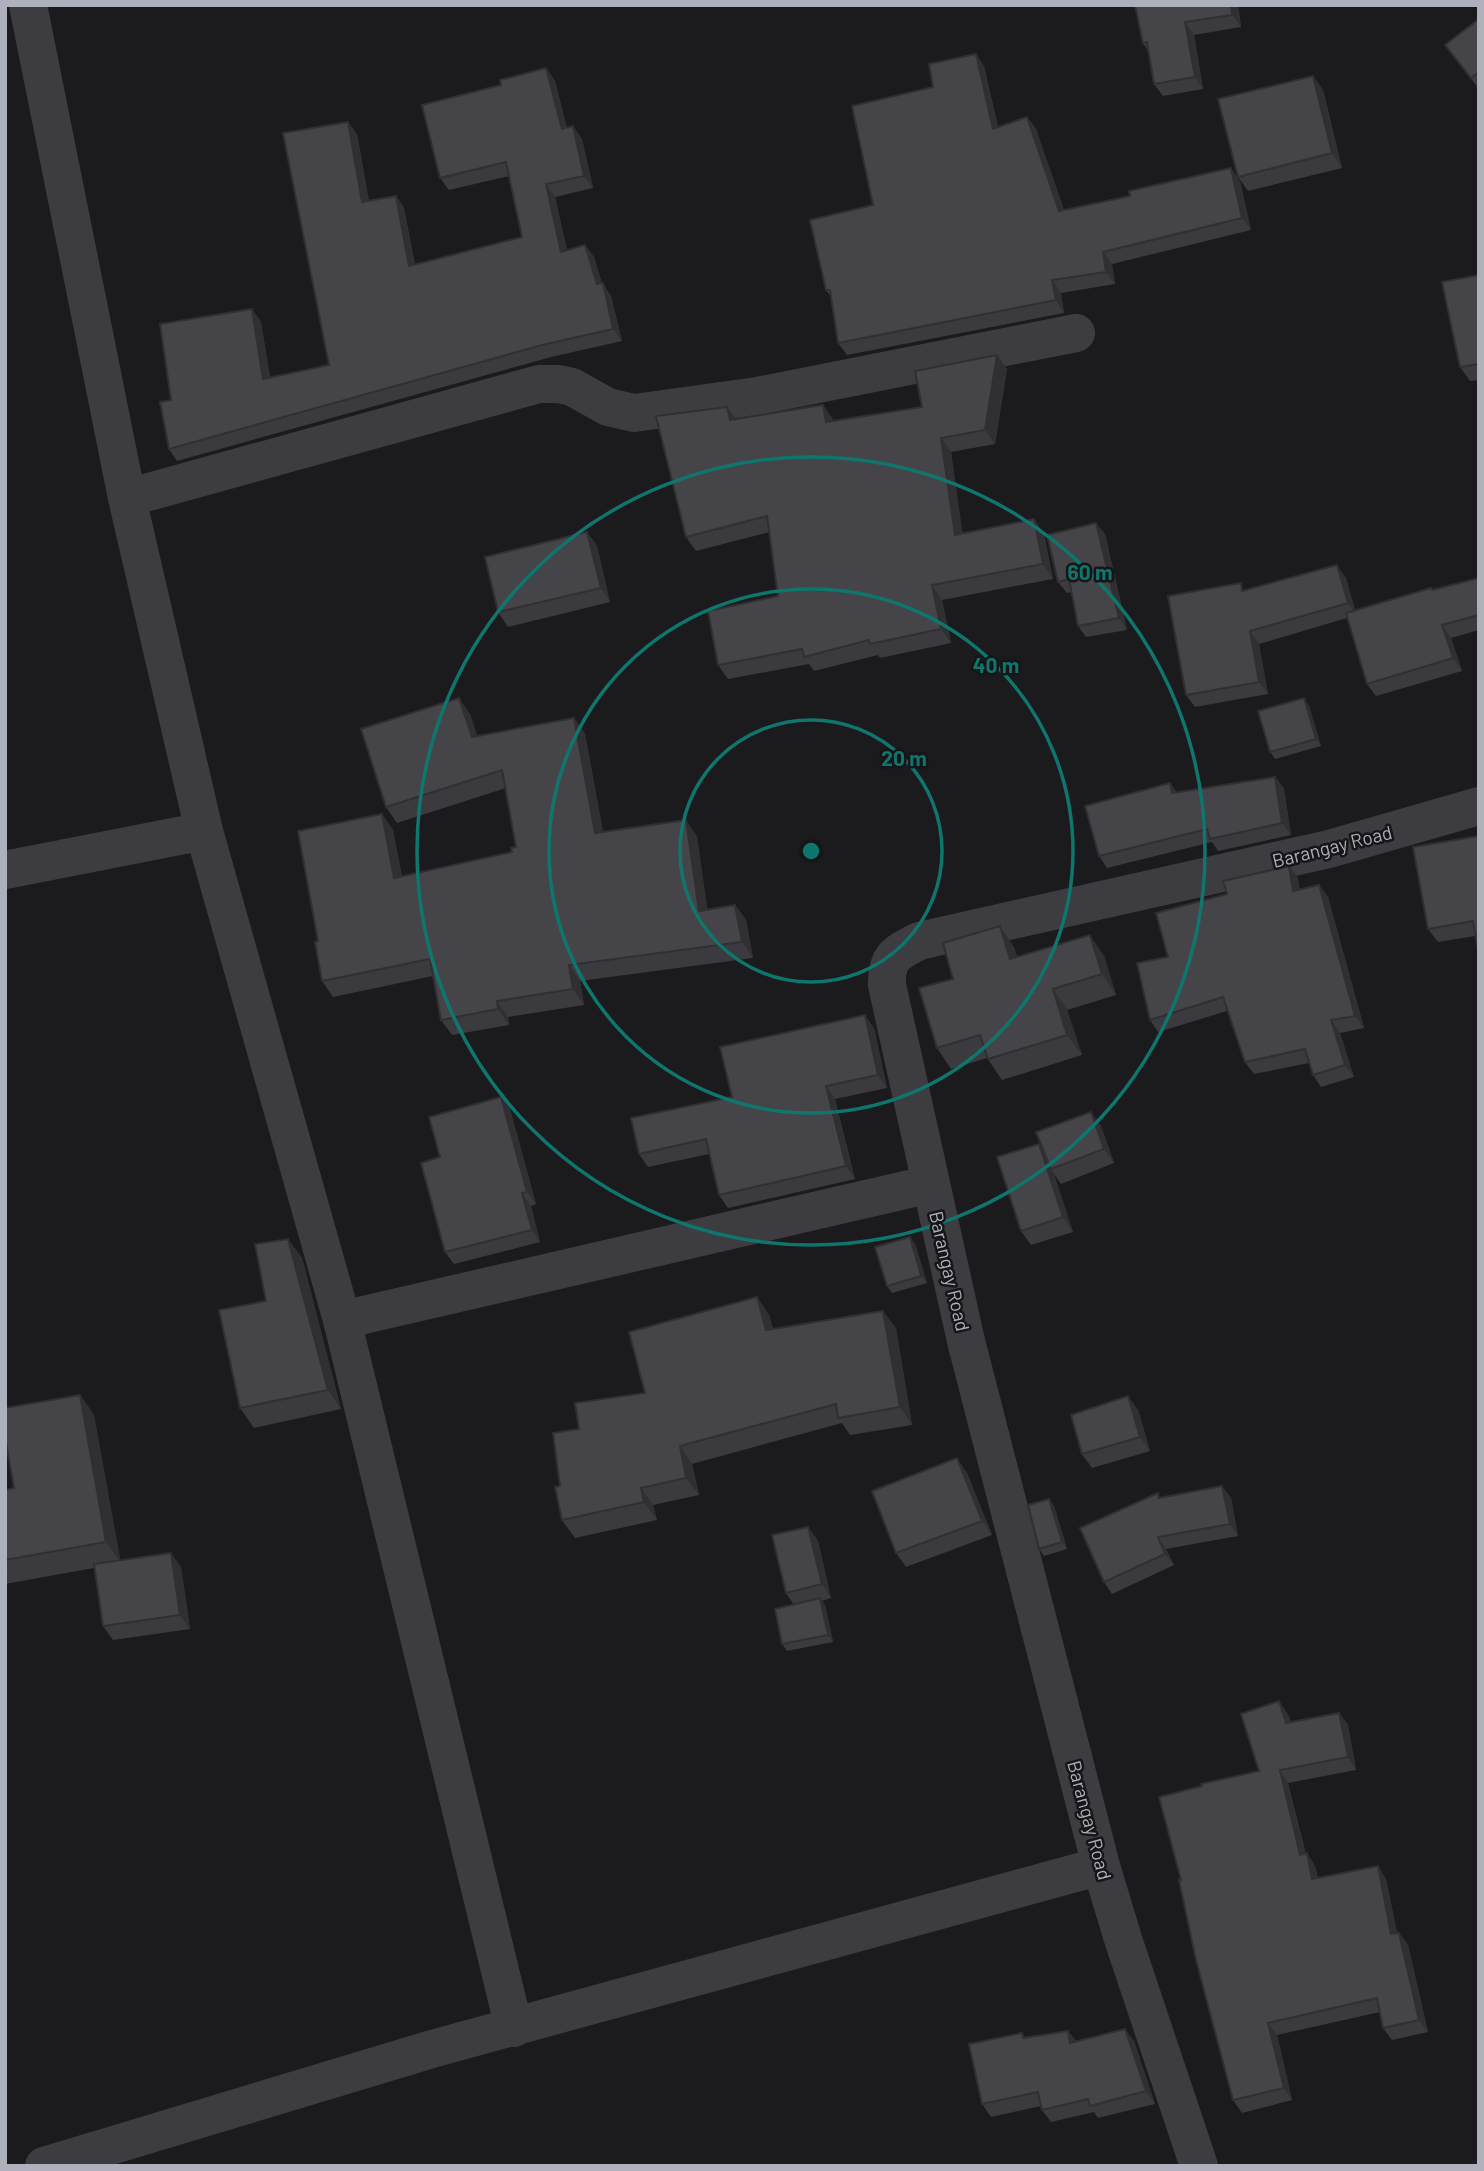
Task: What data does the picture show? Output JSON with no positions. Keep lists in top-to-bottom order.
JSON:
{
  "streets": {
    "street": ["Barangay Road"]
  },
  "rings": ["60 m", "40 m", "20 m"]
}
